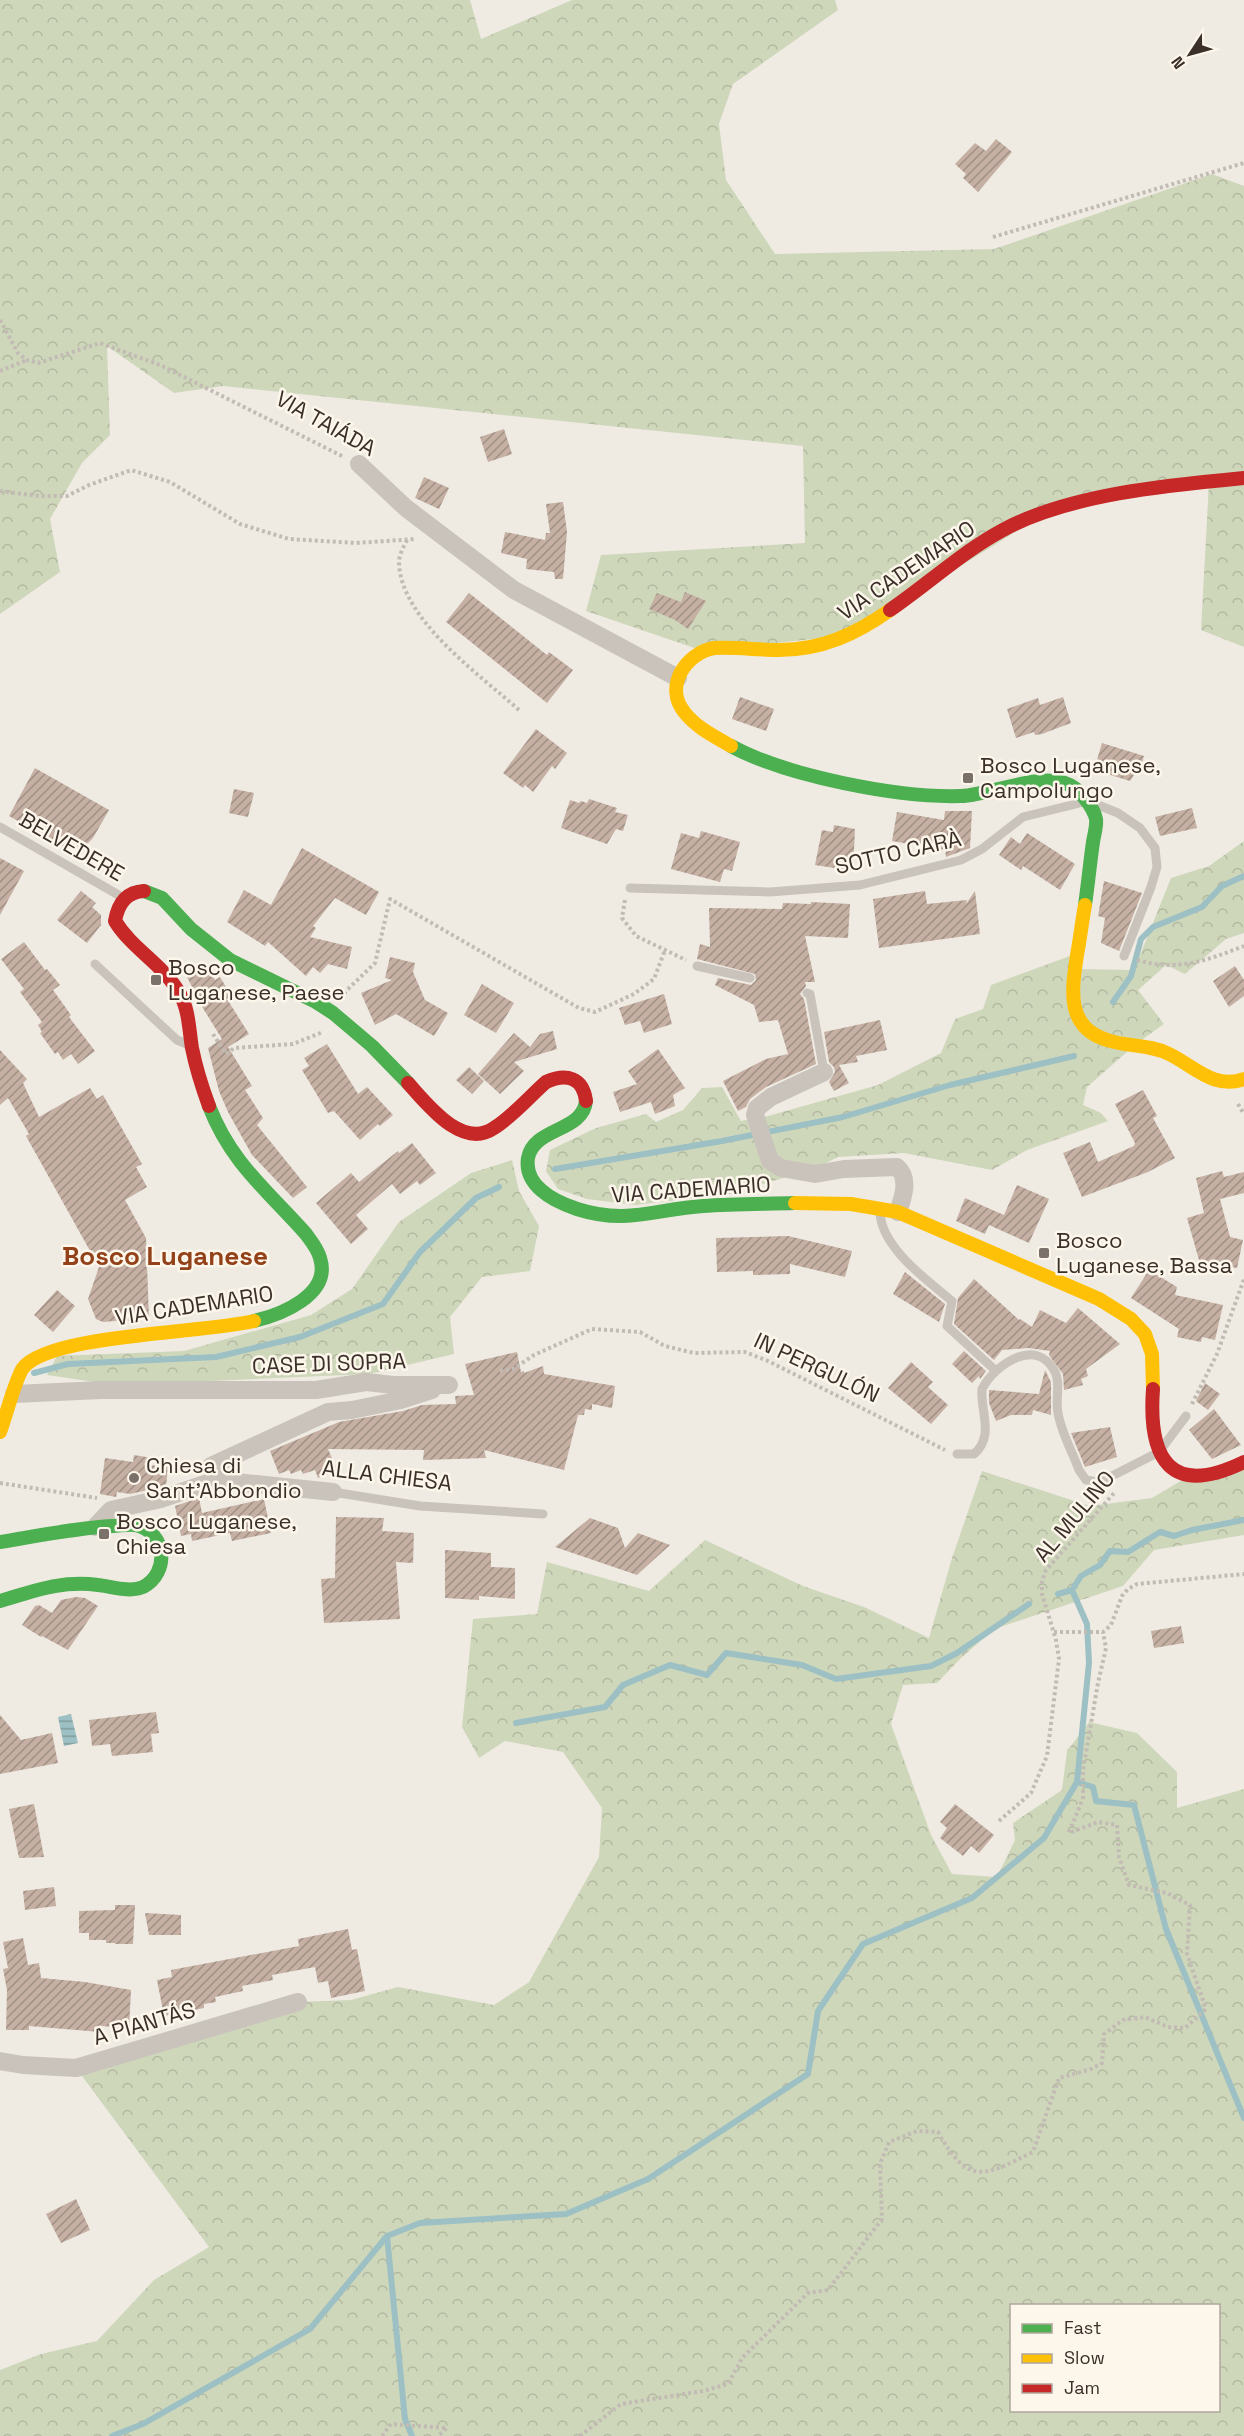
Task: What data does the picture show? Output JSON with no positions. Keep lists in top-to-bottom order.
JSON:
{
  "streets": {
    "street": [
      "VIA TAIÁDA",
      "VIA CADEMARIO",
      "CASE DI SOPRA",
      "ALLA CHIESA",
      "A PIANTÁS"
    ],
    "lane": ["BELVEDERE", "SOTTO CARÀ"],
    "path": ["IN PERGULÓN", "AL MULINO"]
  },
  "crossings": [
    ["VIA TAIÁDA", "VIA CADEMARIO"],
    ["VIA CADEMARIO", "BELVEDERE"],
    ["VIA CADEMARIO", "CASE DI SOPRA"],
    ["CASE DI SOPRA", "ALLA CHIESA"]
  ],
  "districts": ["Bosco Luganese"],
  "places": {
    "transit": [
      "Bosco Luganese, Campolungo",
      "Bosco Luganese, Paese",
      "Bosco Luganese, Bassa",
      "Bosco Luganese, Chiesa"
    ],
    "other": ["Chiesa di Sant'Abbondio"]
  },
  "legend": ["Fast", "Slow", "Jam"],
  "north": "bottom left"
}
